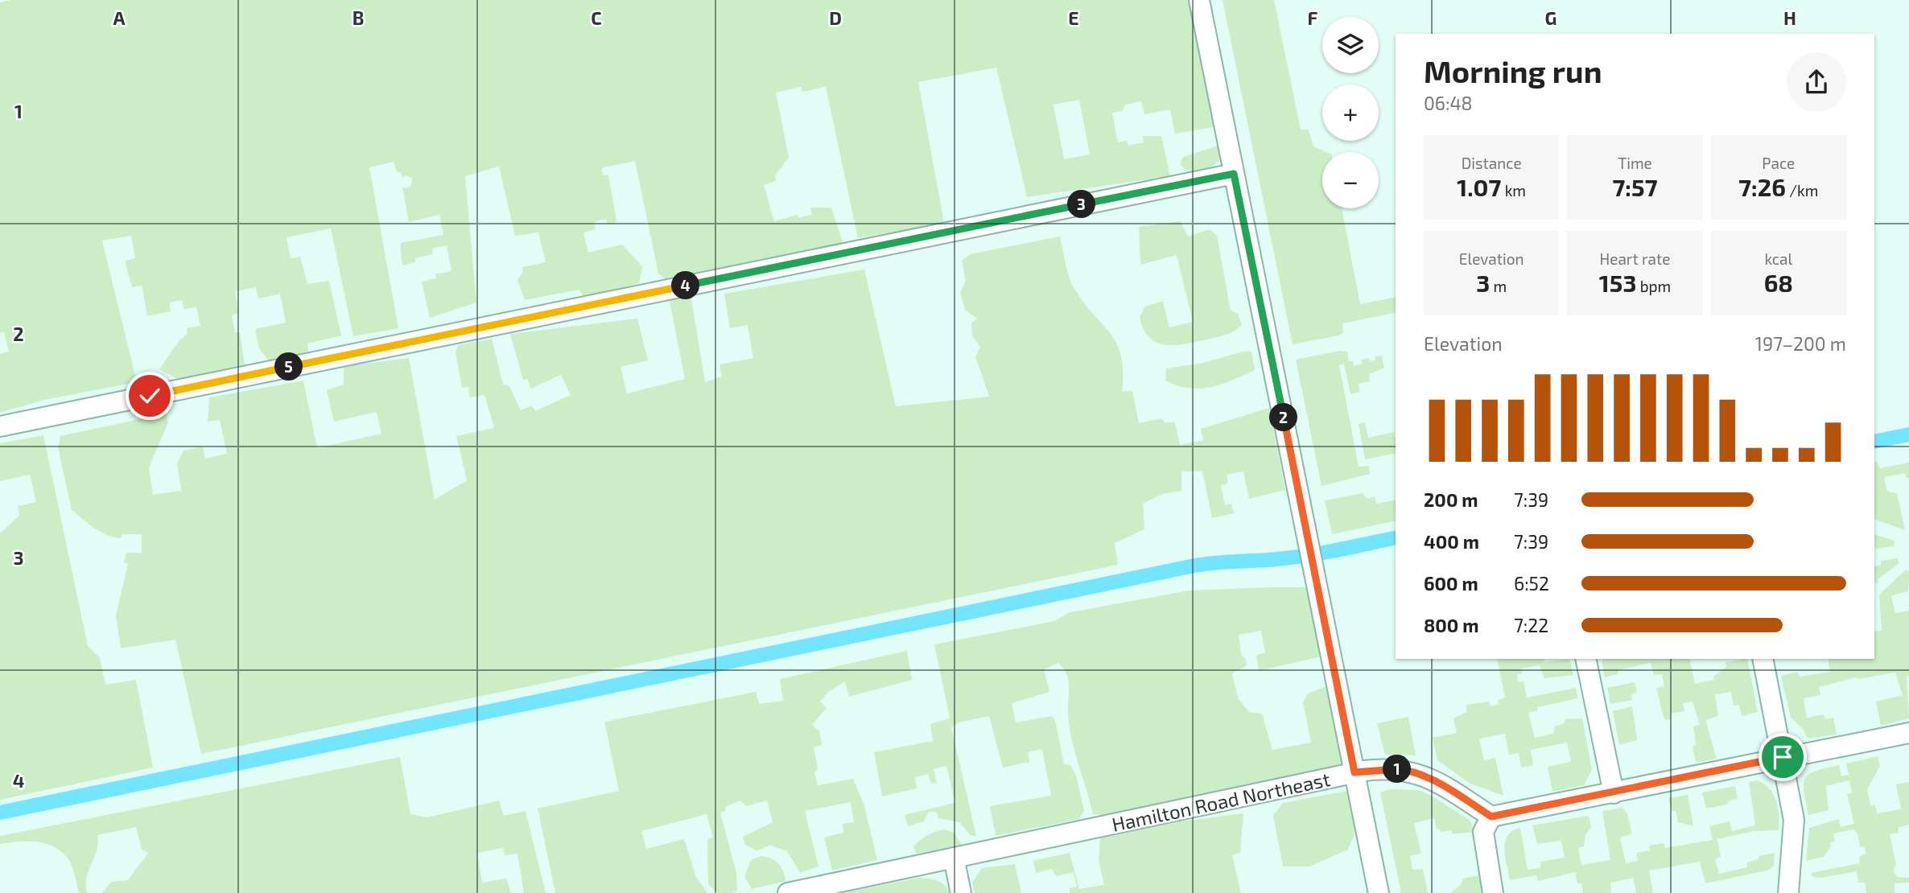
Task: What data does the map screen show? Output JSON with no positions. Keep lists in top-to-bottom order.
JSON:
{
  "streets": {
    "street": ["Hamilton Road Northeast"]
  },
  "page": {
    "map_buttons": ["+", "−"],
    "heading": ["Morning run", "06:48"],
    "stats": [
      ["Distance", "1.07 km"],
      ["Time", "7:57"],
      ["Pace", "7:26 /km"],
      ["Elevation", "3 m"],
      ["Heart rate", "153 bpm"],
      ["kcal", "68"]
    ],
    "pins": [
      "3",
      "4",
      "5",
      "2",
      "1"
    ],
    "chart": ["Elevation", "197–200 m"],
    "list": [
      {
        "name": "200 m",
        "note": "7:39"
      },
      {
        "name": "400 m",
        "note": "7:39"
      },
      {
        "name": "600 m",
        "note": "6:52"
      },
      {
        "name": "800 m",
        "note": "7:22"
      }
    ]
  },
  "grid": {
    "columns": [
      "A",
      "B",
      "C",
      "D",
      "E",
      "F",
      "G",
      "H"
    ],
    "rows": [
      "1",
      "2",
      "3",
      "4"
    ]
  }
}
